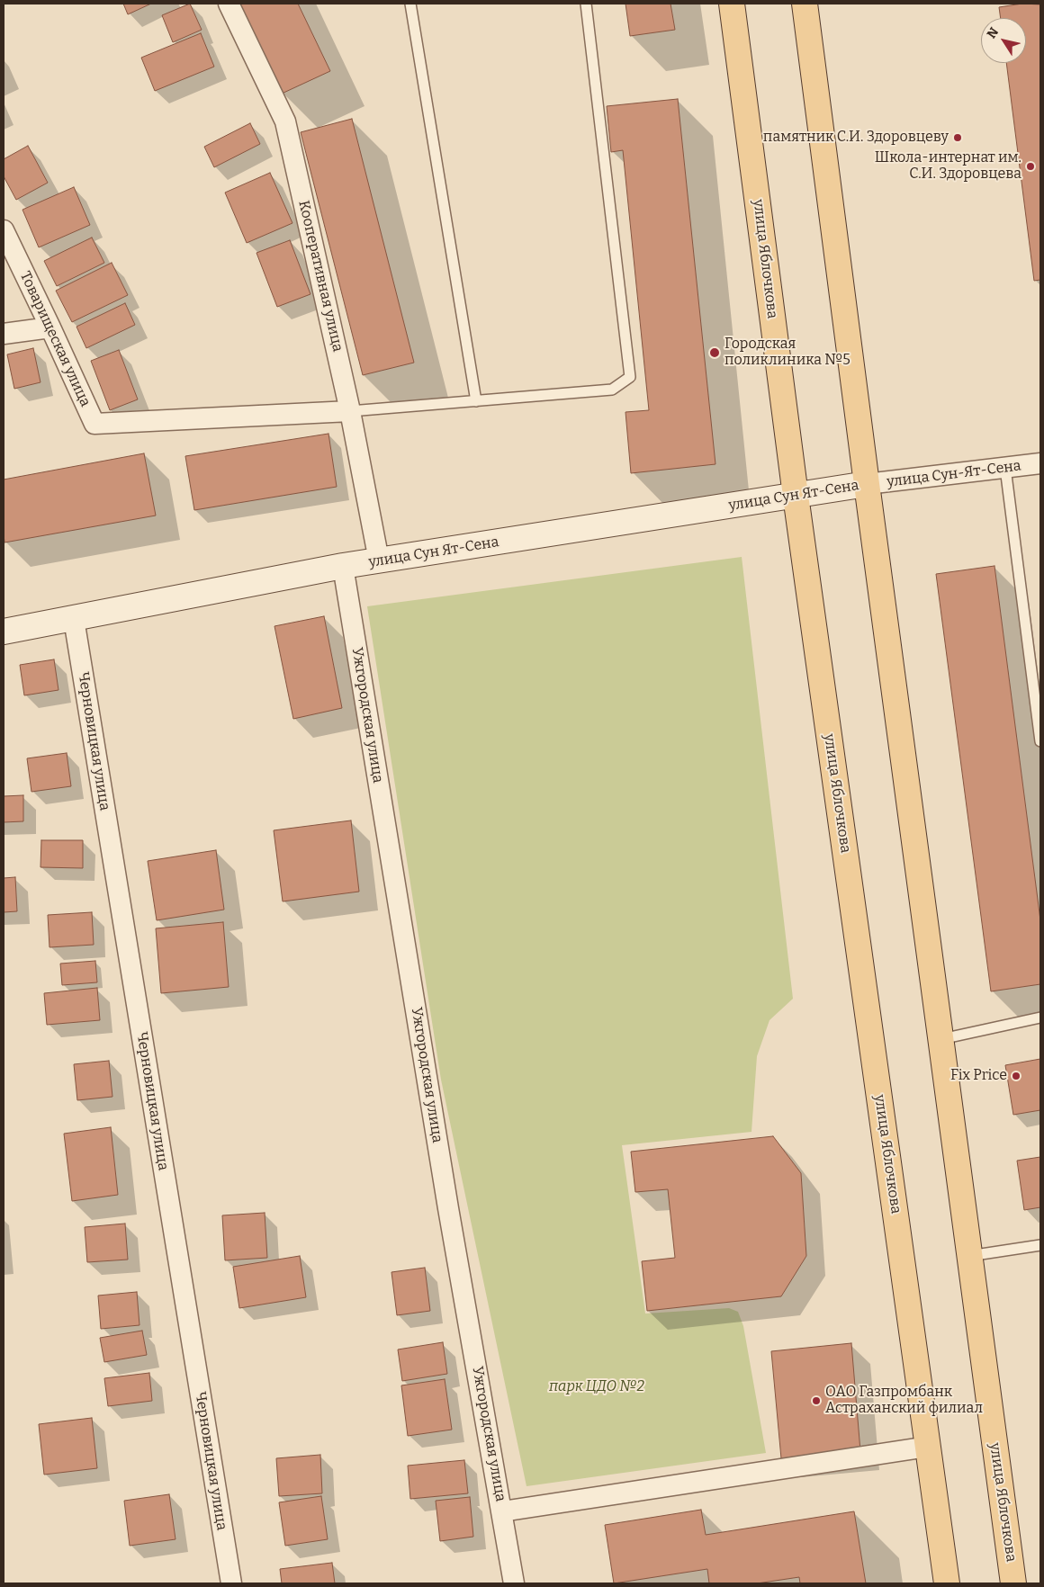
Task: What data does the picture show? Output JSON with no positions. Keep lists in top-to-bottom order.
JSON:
{
  "streets": {
    "main road": ["улица Яблочкова", "улица Сун Ят-Сена"],
    "street": [
      "Кооперативная улица",
      "Товарищеская улица",
      "улица Сун-Ят-Сена",
      "Ужгородская улица",
      "Черновицкая улица"
    ]
  },
  "crossings": [
    ["улица Яблочкова", "улица Сун-Ят-Сена"],
    ["улица Яблочкова", "улица Сун Ят-Сена"],
    ["Кооперативная улица", "Товарищеская улица"],
    ["Кооперативная улица", "улица Сун Ят-Сена"],
    ["улица Сун-Ят-Сена", "улица Сун Ят-Сена"],
    ["улица Сун Ят-Сена", "Ужгородская улица"],
    ["улица Сун Ят-Сена", "Черновицкая улица"]
  ],
  "parks": ["парк ЦДО №2"],
  "places": [
    "памятник С.И. Здоровцеву",
    "Школа-интернат им. С.И. Здоровцева",
    "Городская поликлиника №5",
    "Fix Price",
    "ОАО Газпромбанк Астраханский филиал"
  ],
  "north": "top left"
}
